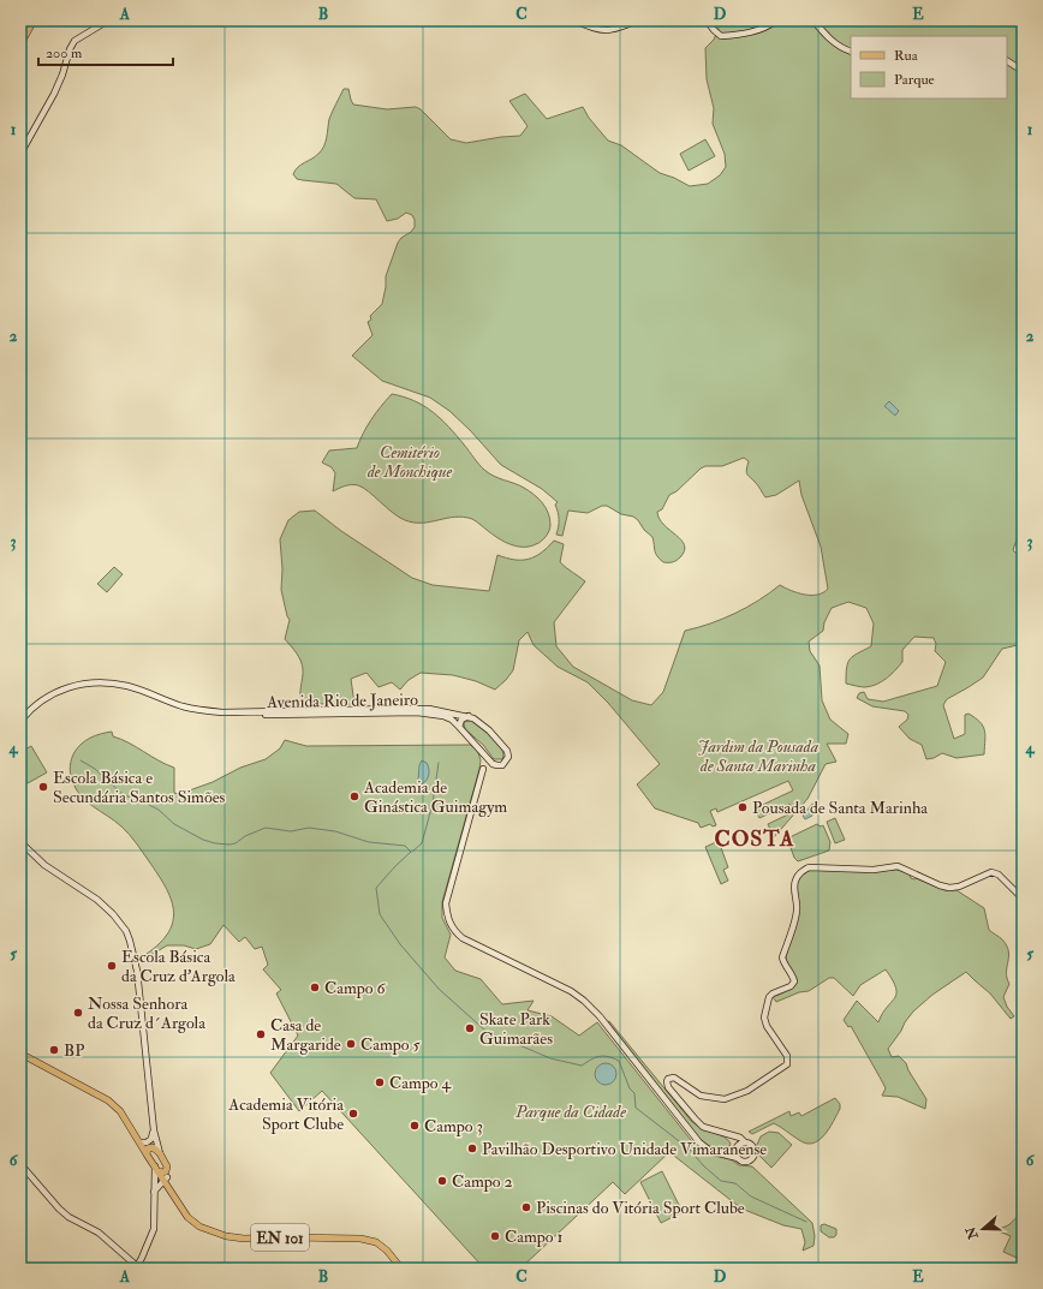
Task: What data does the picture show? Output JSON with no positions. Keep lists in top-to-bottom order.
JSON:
{
  "streets": {
    "main road": ["EN 101"],
    "street": ["Avenida Rio de Janeiro"]
  },
  "districts": ["COSTA"],
  "parks": ["Cemitério de Monchique", "Jardim da Pousada de Santa Marinha", "Parque da Cidade"],
  "places": [
    "Escola Básica e Secundária Santos Simões",
    "Academia de Ginástica Guimagym",
    "Pousada de Santa Marinha",
    "Escola Básica da Cruz d'Argola",
    "Campo 6",
    "Nossa Senhora da Cruz d´Argola",
    "Skate Park Guimarães",
    "Casa de Margaride",
    "Campo 5",
    "BP",
    "Campo 4",
    "Academia Vitória Sport Clube",
    "Campo 3",
    "Pavilhão Desportivo Unidade Vimaranense",
    "Campo 2",
    "Piscinas do Vitória Sport Clube",
    "Campo 1"
  ],
  "legend": ["Rua", "Parque"],
  "scale_bar": "200 m",
  "north": "left",
  "grid": {
    "columns": [
      "A",
      "B",
      "C",
      "D",
      "E"
    ],
    "rows": [
      "1",
      "2",
      "3",
      "4",
      "5",
      "6"
    ]
  }
}
